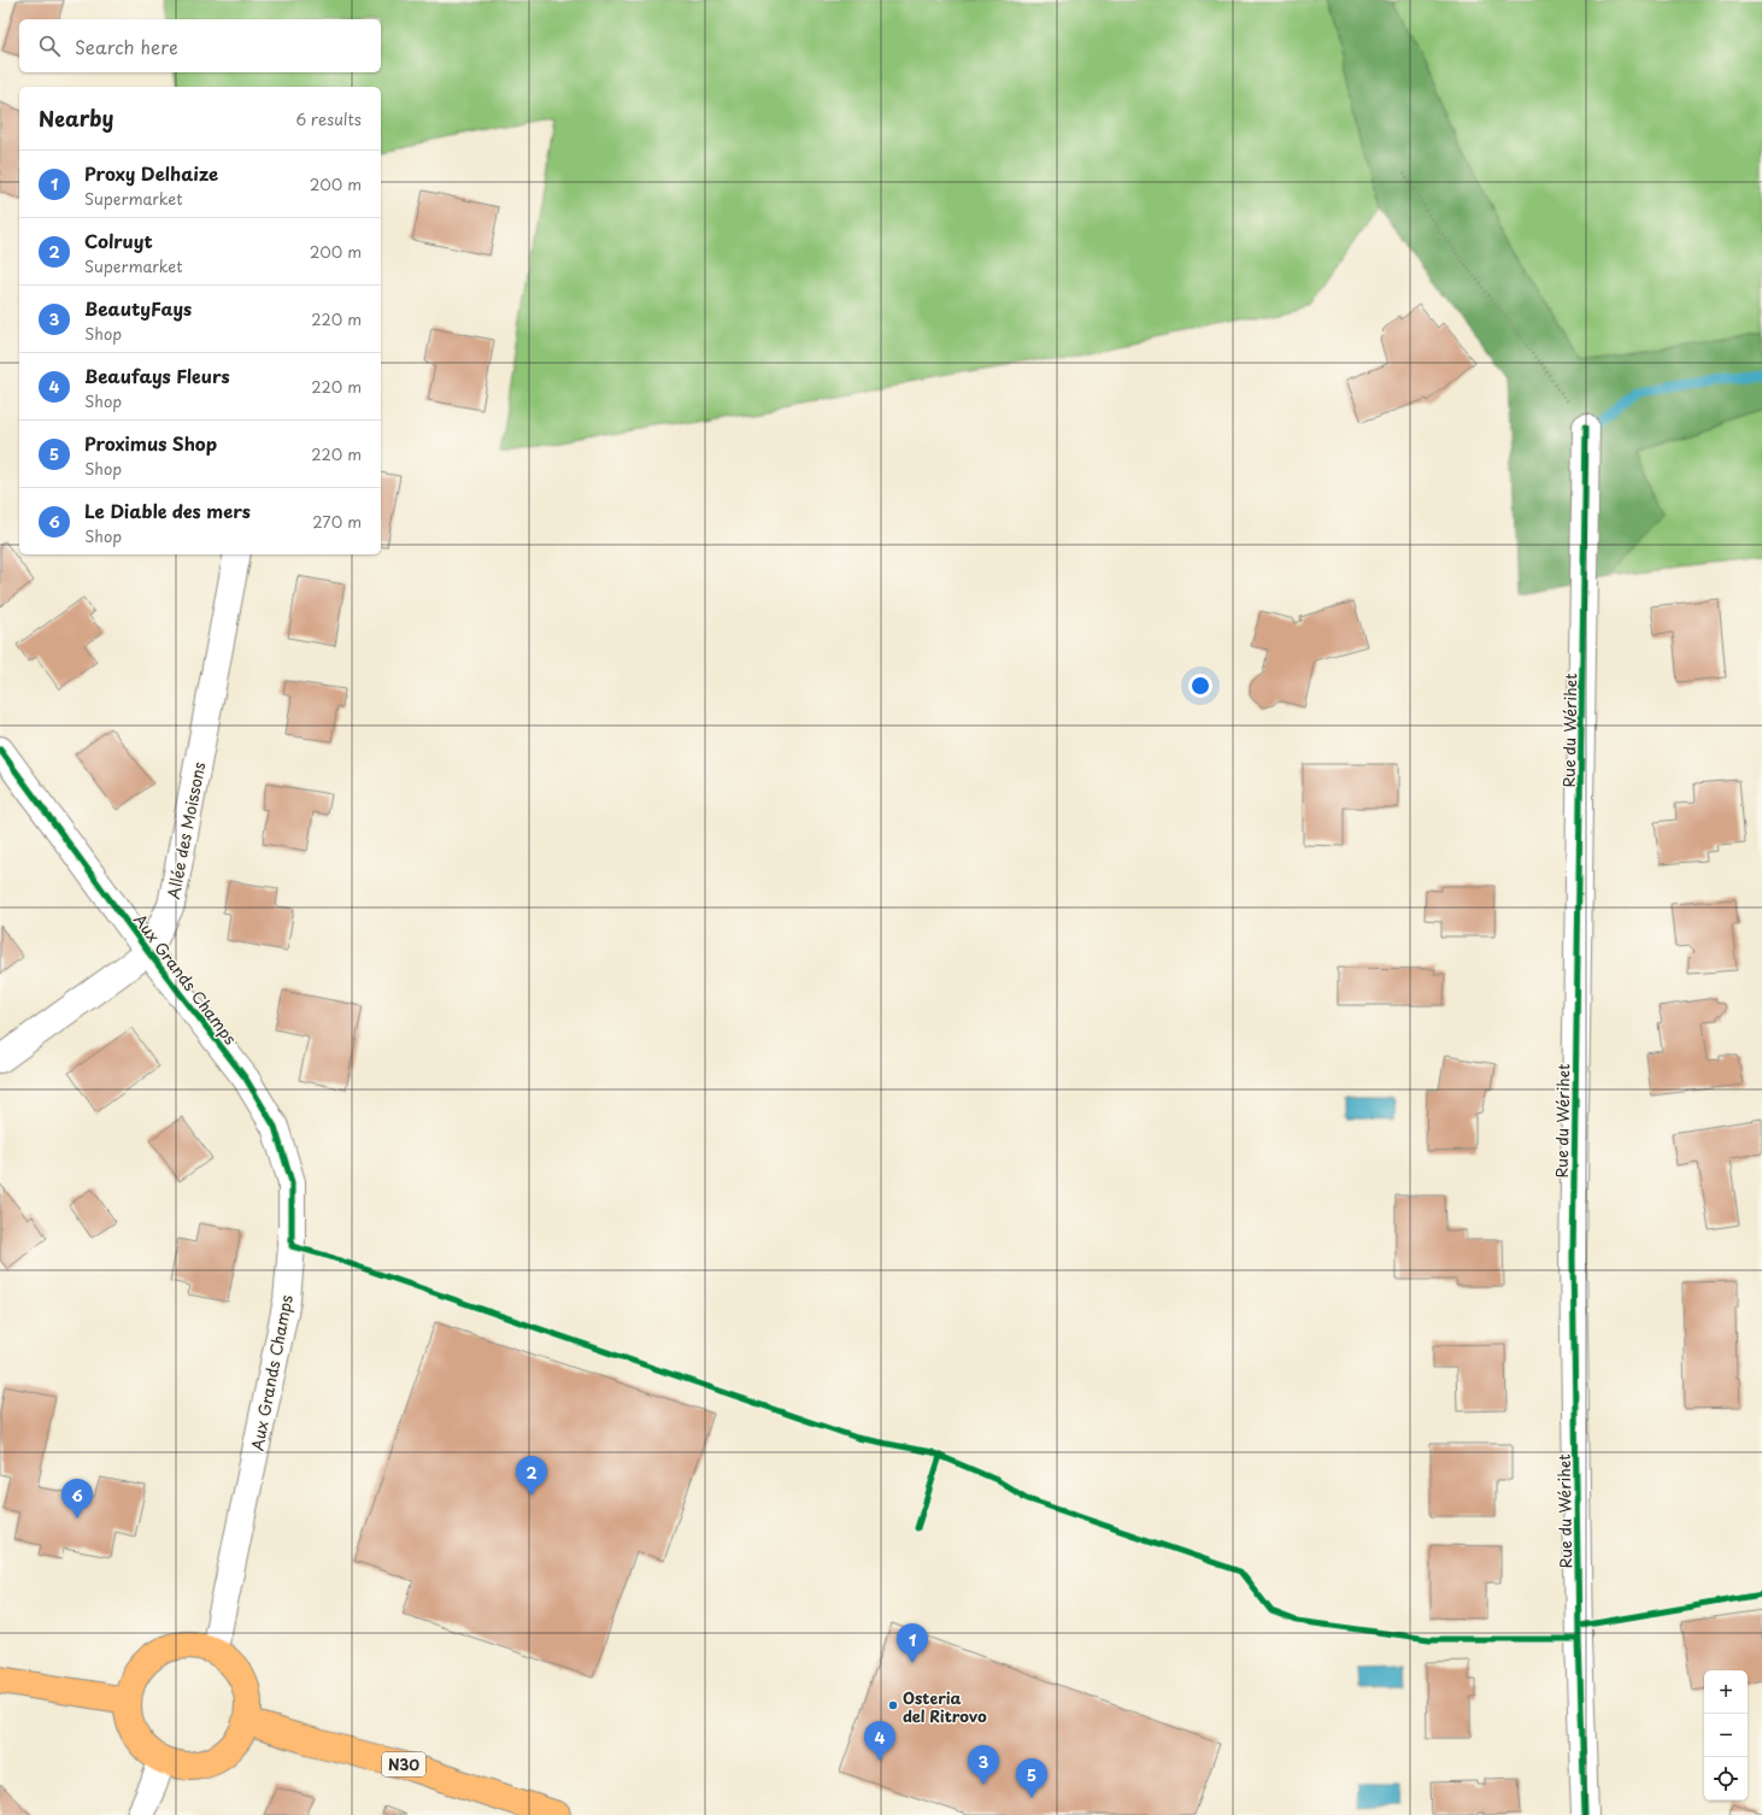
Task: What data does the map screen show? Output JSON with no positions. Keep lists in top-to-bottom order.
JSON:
{
  "streets": {
    "main road": ["N30"],
    "street": ["Rue du Wérihet", "Allée des Moissons", "Aux Grands Champs"]
  },
  "crossings": [
    ["Allée des Moissons", "Aux Grands Champs"],
    ["Aux Grands Champs", "N30"]
  ],
  "places": ["Osteria del Ritrovo"],
  "page": {
    "search": "Search here",
    "heading": ["Nearby", "6 results"],
    "list": [
      {
        "mark": "1",
        "name": "Proxy Delhaize",
        "note": "Supermarket",
        "value": "200 m"
      },
      {
        "mark": "2",
        "name": "Colruyt",
        "note": "Supermarket",
        "value": "200 m"
      },
      {
        "mark": "3",
        "name": "BeautyFays",
        "note": "Shop",
        "value": "220 m"
      },
      {
        "mark": "4",
        "name": "Beaufays Fleurs",
        "note": "Shop",
        "value": "220 m"
      },
      {
        "mark": "5",
        "name": "Proximus Shop",
        "note": "Shop",
        "value": "220 m"
      },
      {
        "mark": "6",
        "name": "Le Diable des mers",
        "note": "Shop",
        "value": "270 m"
      }
    ],
    "pins": [
      "2",
      "6",
      "1",
      "4",
      "3",
      "5"
    ],
    "map_buttons": ["+", "−"]
  }
}
